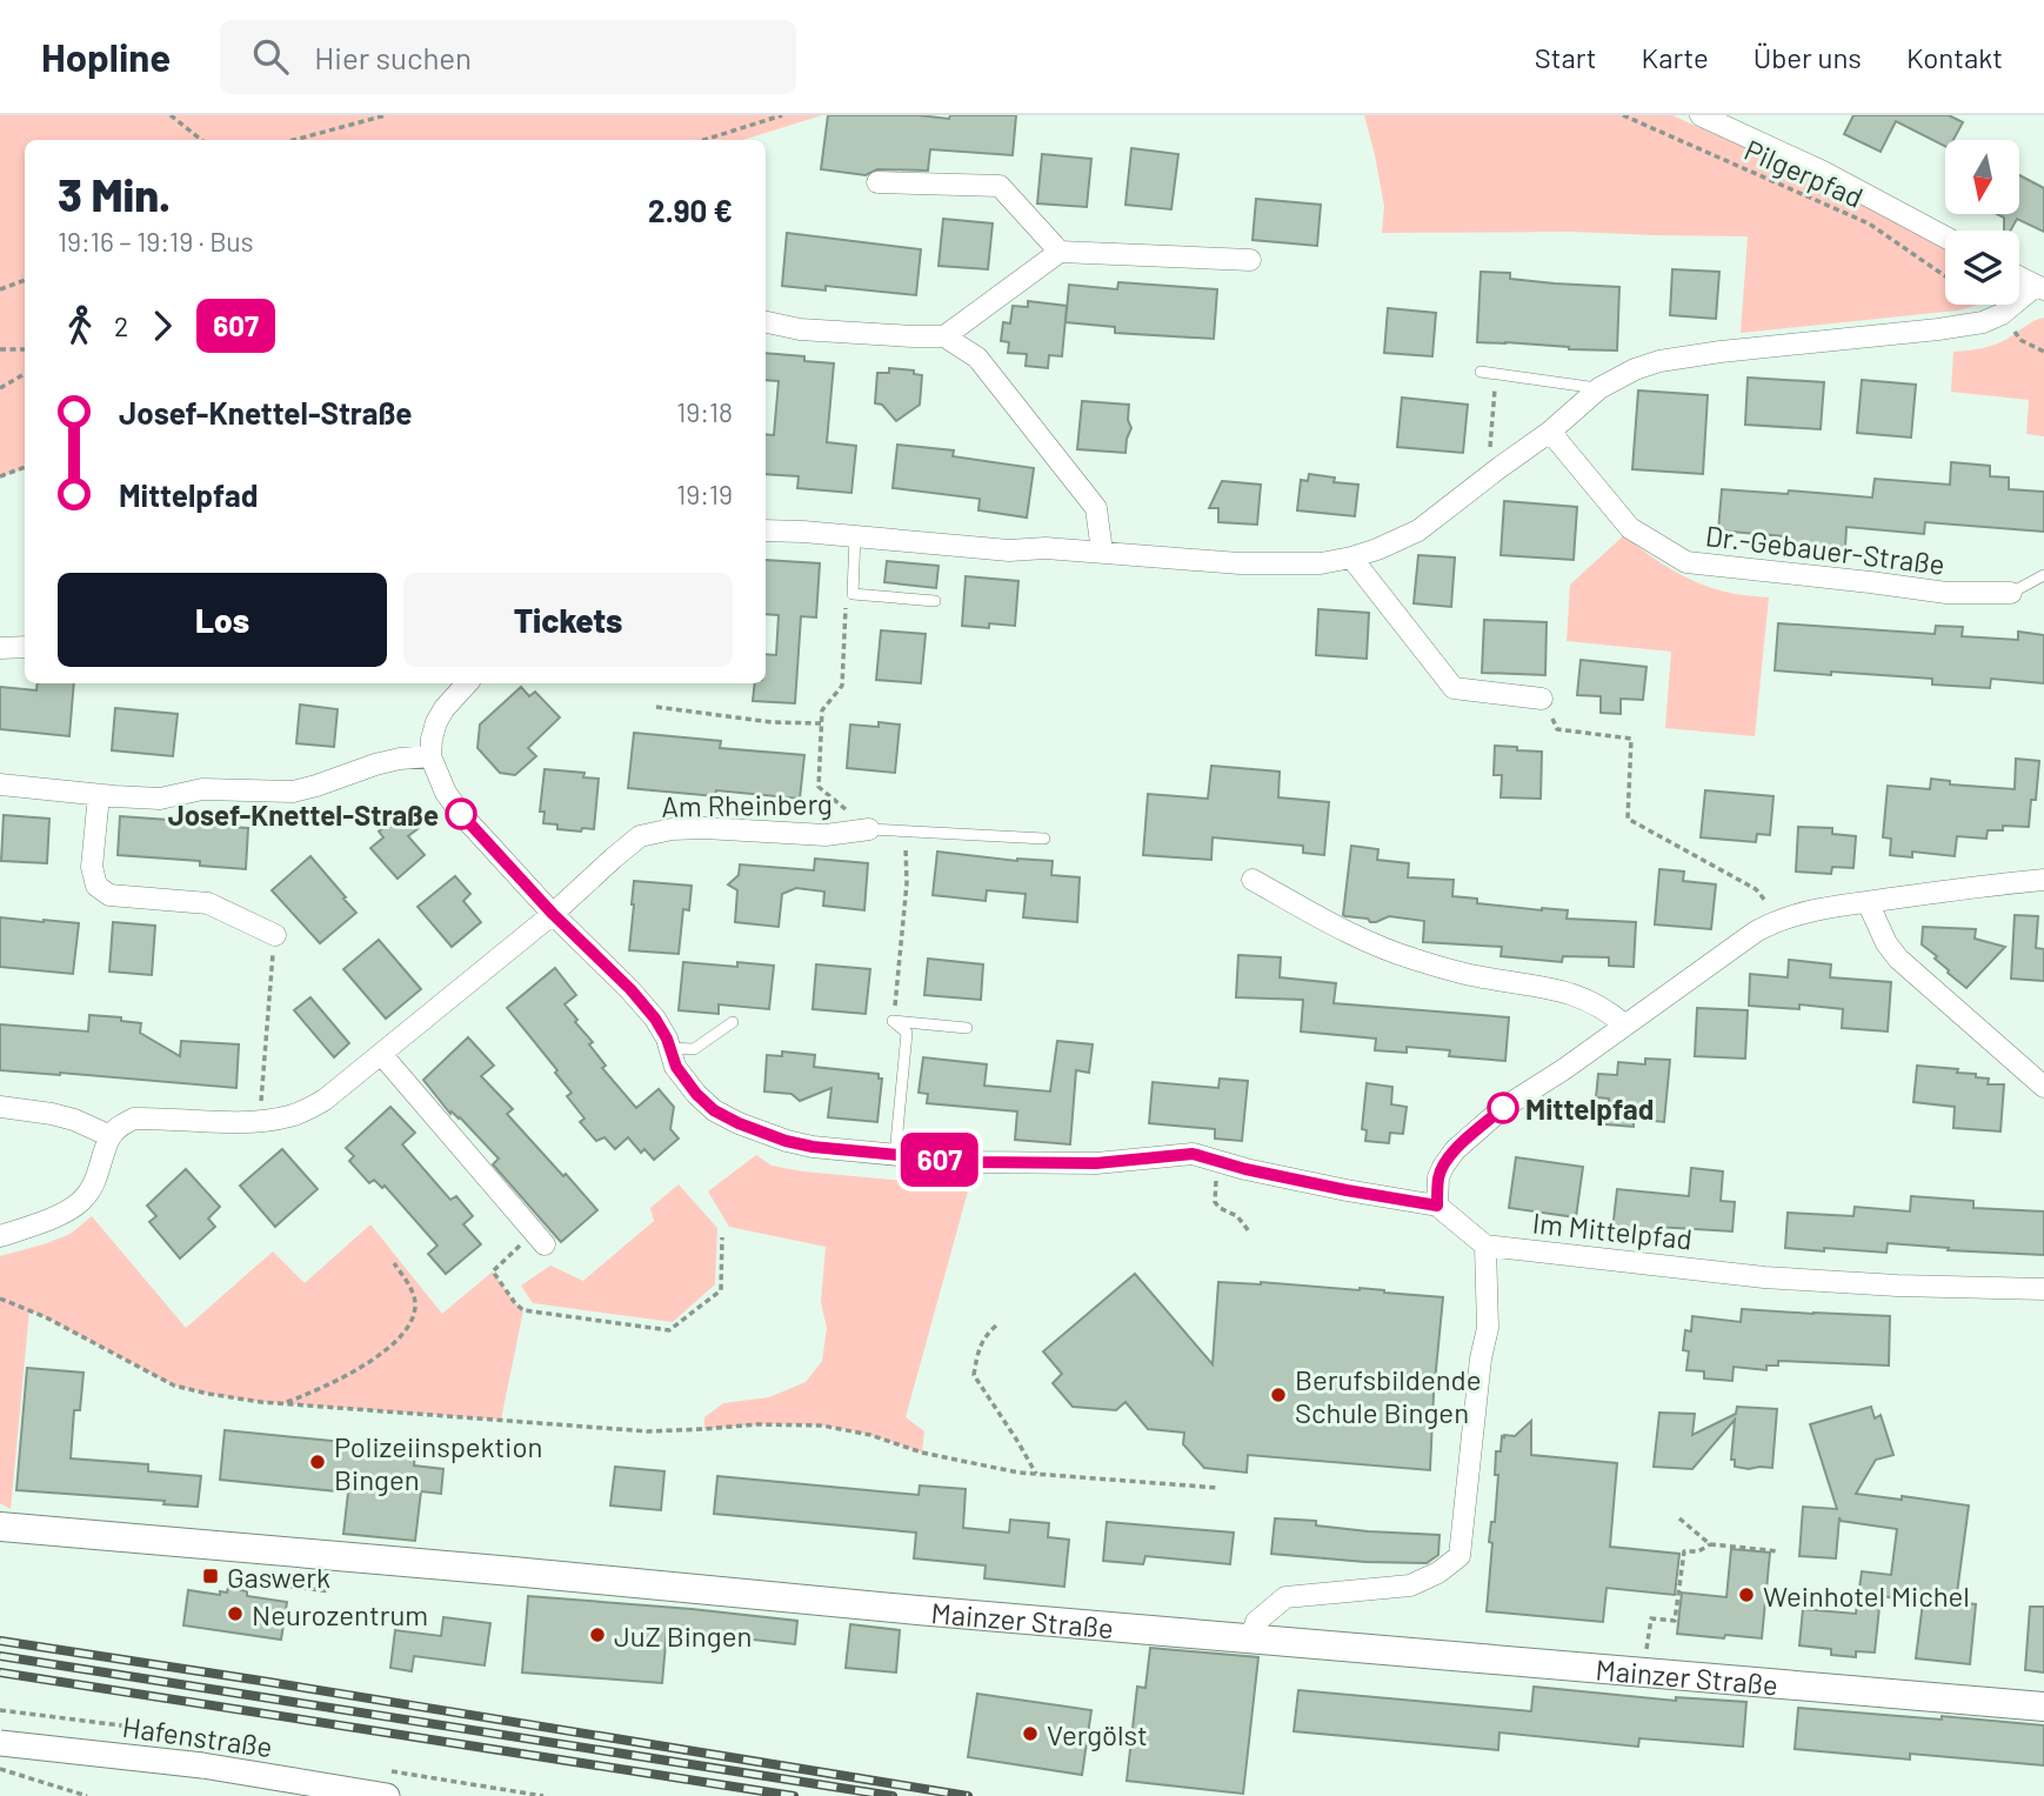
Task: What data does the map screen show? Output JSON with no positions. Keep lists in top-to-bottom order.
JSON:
{
  "streets": {
    "main road": ["Mainzer Straße"],
    "street": [
      "Dr.-Gebauer-Straße",
      "Am Rheinberg",
      "Im Mittelpfad",
      "Hafenstraße"
    ],
    "path": ["Pilgerpfad"]
  },
  "places": {
    "other": [
      "Josef-Knettel-Straße",
      "Mittelpfad",
      "Berufsbildende Schule Bingen",
      "Polizeiinspektion Bingen",
      "Weinhotel Michel",
      "Neurozentrum",
      "JuZ Bingen",
      "Vergölst"
    ],
    "transit": ["Gaswerk"]
  },
  "lines": ["bus line 607"],
  "north": "bottom",
  "page": {
    "header": "Hopline",
    "search": "Hier suchen",
    "nav": [
      "Start",
      "Karte",
      "Über uns",
      "Kontakt"
    ],
    "on_map": "607",
    "heading": ["3 Min.", "19:16 – 19:19 · Bus", "2.90 €"],
    "legs": ["2", "607"],
    "list": [
      {
        "name": "Josef-Knettel-Straße",
        "value": "19:18"
      },
      {
        "name": "Mittelpfad",
        "value": "19:19"
      }
    ],
    "buttons": ["Los", "Tickets"]
  }
}
